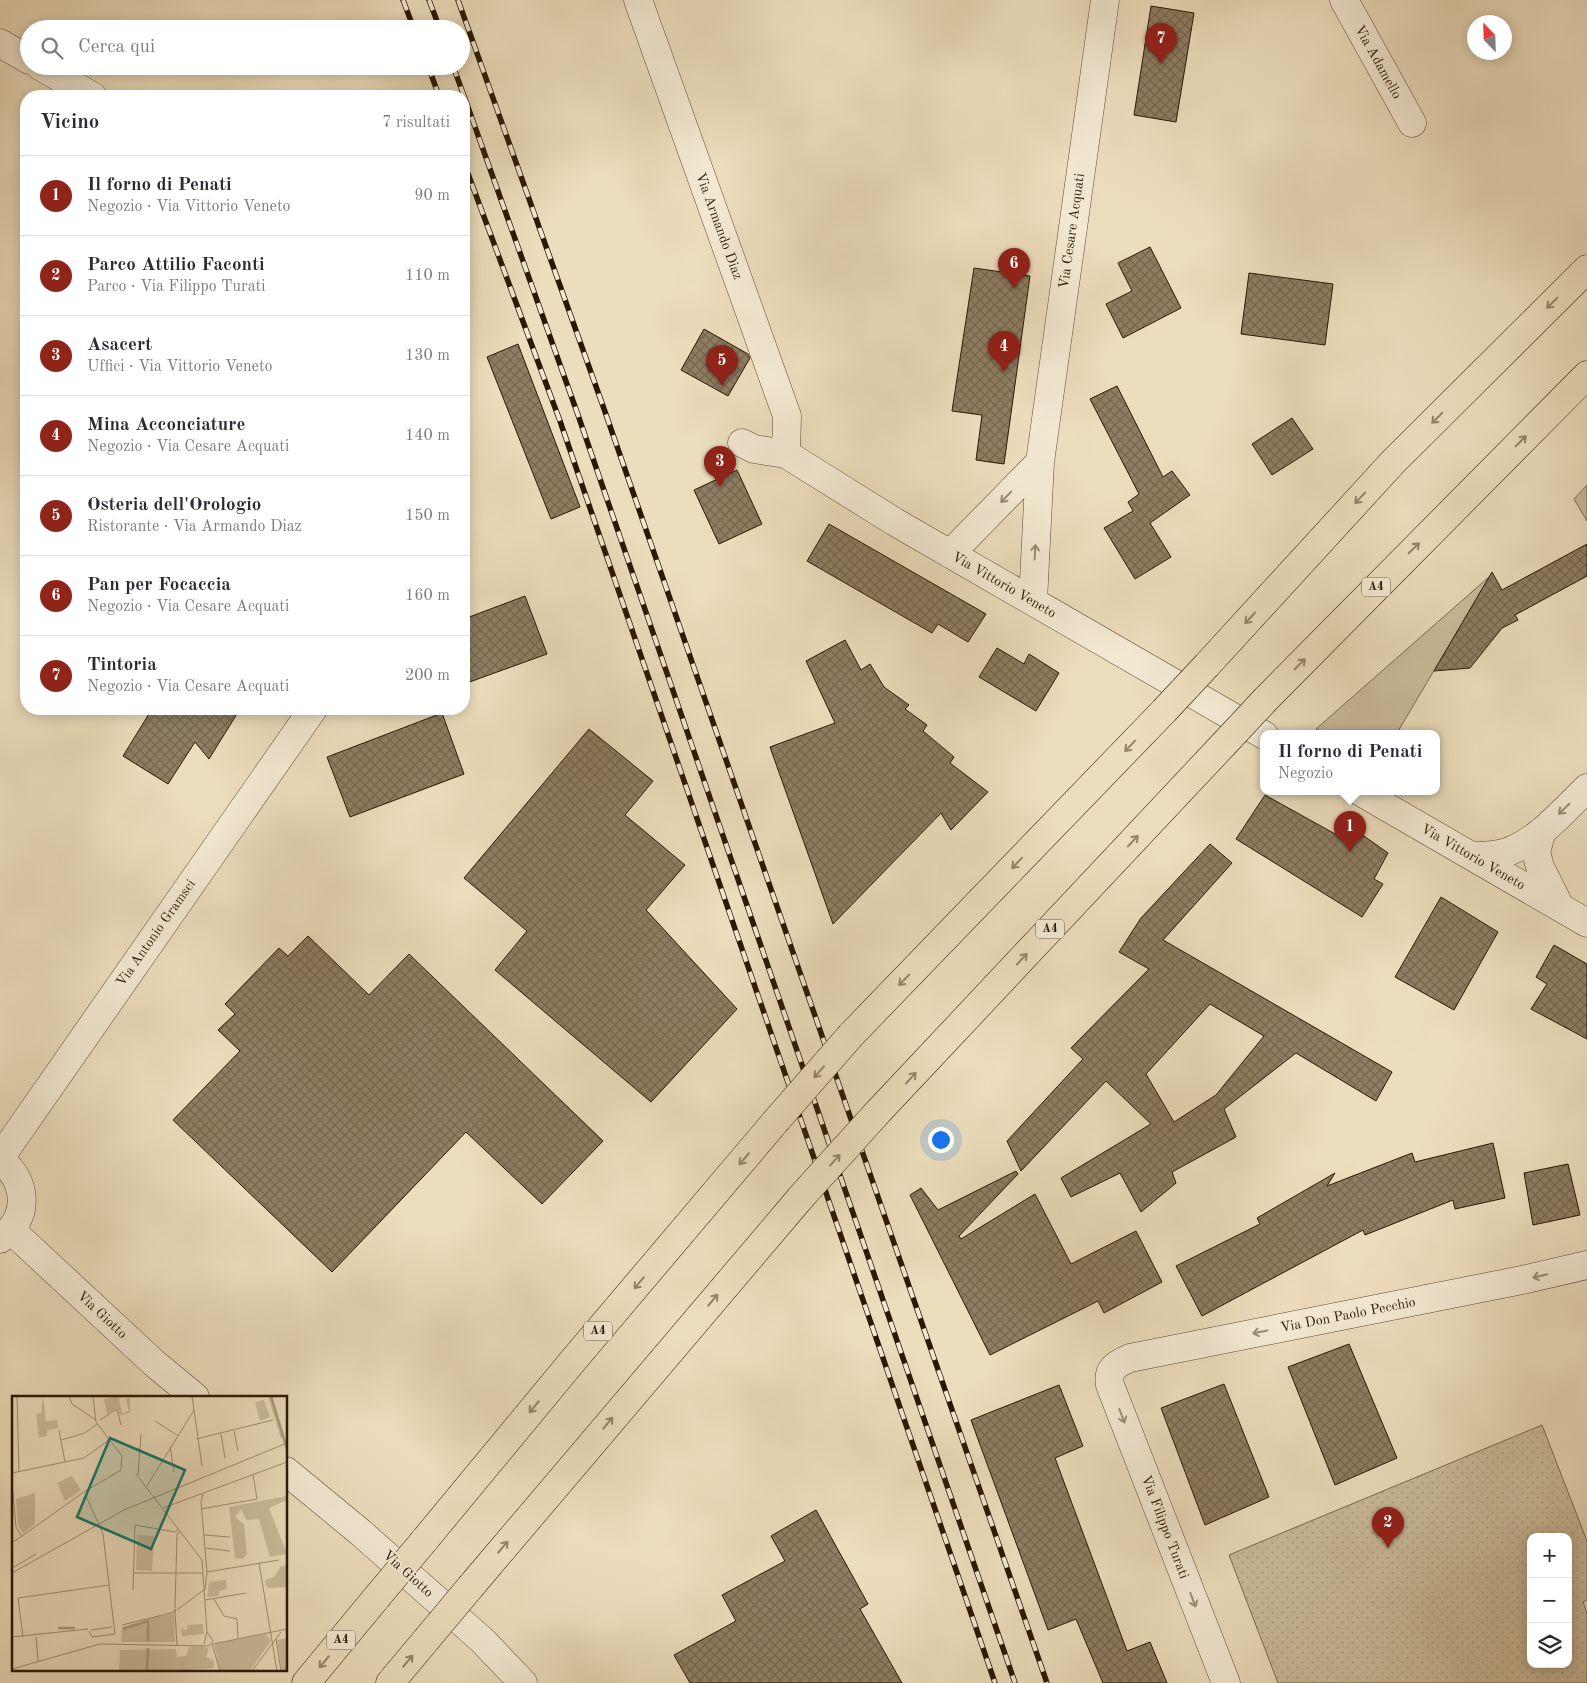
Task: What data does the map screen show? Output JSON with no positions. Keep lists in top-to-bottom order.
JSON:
{
  "streets": {
    "highway": ["A4"],
    "street": [
      "Via Adamello",
      "Via Armando Diaz",
      "Via Cesare Acquati",
      "Via Vittorio Veneto",
      "Via Antonio Gramsci",
      "Via Giotto",
      "Via Don Paolo Pecchio",
      "Via Filippo Turati"
    ]
  },
  "crossings": [
    ["Via Armando Diaz", "Via Vittorio Veneto"],
    ["Via Cesare Acquati", "Via Vittorio Veneto"],
    ["Via Don Paolo Pecchio", "Via Filippo Turati"]
  ],
  "one_way": ["Via Don Paolo Pecchio", "Via Filippo Turati"],
  "north": "top left",
  "page": {
    "search": "Cerca qui",
    "pins": [
      "7",
      "6",
      "4",
      "5",
      "3",
      "1",
      "2"
    ],
    "heading": ["Vicino", "7 risultati"],
    "list": [
      {
        "mark": "1",
        "name": "Il forno di Penati",
        "note": "Negozio · Via Vittorio Veneto",
        "value": "90 m"
      },
      {
        "mark": "2",
        "name": "Parco Attilio Faconti",
        "note": "Parco · Via Filippo Turati",
        "value": "110 m"
      },
      {
        "mark": "3",
        "name": "Asacert",
        "note": "Uffici · Via Vittorio Veneto",
        "value": "130 m"
      },
      {
        "mark": "4",
        "name": "Mina Acconciature",
        "note": "Negozio · Via Cesare Acquati",
        "value": "140 m"
      },
      {
        "mark": "5",
        "name": "Osteria dell'Orologio",
        "note": "Ristorante · Via Armando Diaz",
        "value": "150 m"
      },
      {
        "mark": "6",
        "name": "Pan per Focaccia",
        "note": "Negozio · Via Cesare Acquati",
        "value": "160 m"
      },
      {
        "mark": "7",
        "name": "Tintoria",
        "note": "Negozio · Via Cesare Acquati",
        "value": "200 m"
      }
    ],
    "popup": ["Il forno di Penati", "Negozio"],
    "map_buttons": ["+", "−"]
  }
}
